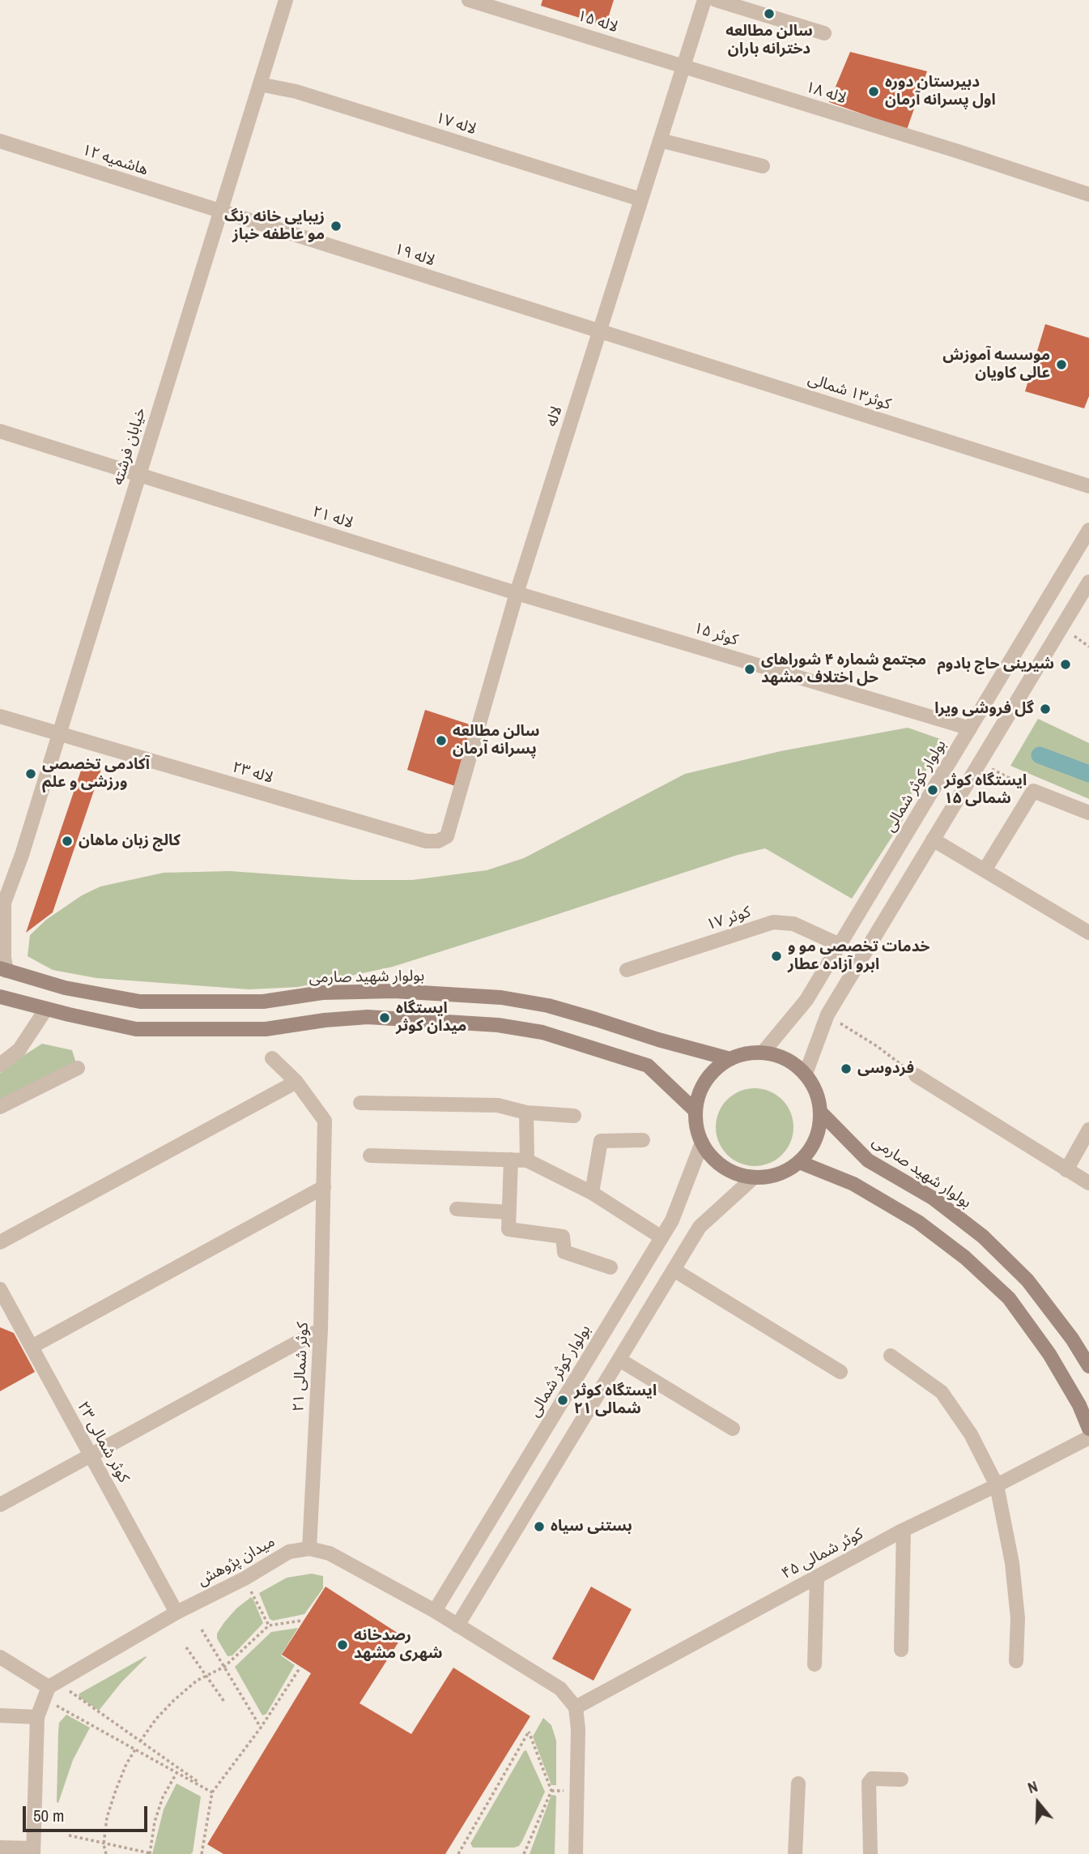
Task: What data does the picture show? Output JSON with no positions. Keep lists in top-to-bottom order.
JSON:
{
  "streets": {
    "main road": ["بولوار شهید صارمی"],
    "street": [
      "لاله ۱۵",
      "لاله ۱۸",
      "لاله ۱۷",
      "هاشمیه ۱۲",
      "لاله ۱۹",
      "کوثر۱۳ شمالی",
      "لاله",
      "خیابان فرشته",
      "لاله ۲۱",
      "کوثر ۱۵",
      "لاله ۲۳",
      "بولوار کوثر شمالی",
      "کوثر ۱۷",
      "کوثر شمالی ۲۱",
      "کوثر شمالی ۲۳",
      "کوثر شمالی ۴۵",
      "میدان پژوهش"
    ]
  },
  "crossings": [
    ["لاله ۱۵", "لاله ۱۸"],
    ["لاله ۱۵", "لاله"],
    ["لاله ۱۸", "لاله"],
    ["لاله ۱۷", "لاله"],
    ["لاله ۱۷", "خیابان فرشته"],
    ["هاشمیه ۱۲", "لاله ۱۹"],
    ["هاشمیه ۱۲", "خیابان فرشته"],
    ["لاله ۱۹", "کوثر۱۳ شمالی"],
    ["لاله ۱۹", "لاله"],
    ["لاله ۱۹", "خیابان فرشته"],
    ["کوثر۱۳ شمالی", "لاله"],
    ["لاله", "لاله ۲۱"],
    ["لاله", "کوثر ۱۵"],
    ["لاله", "لاله ۲۳"],
    ["خیابان فرشته", "لاله ۲۱"],
    ["خیابان فرشته", "لاله ۲۳"],
    ["خیابان فرشته", "بولوار شهید صارمی"],
    ["لاله ۲۱", "کوثر ۱۵"],
    ["کوثر ۱۵", "بولوار کوثر شمالی"],
    ["بولوار کوثر شمالی", "کوثر ۱۷"],
    ["بولوار کوثر شمالی", "بولوار شهید صارمی"],
    ["کوثر شمالی ۲۱", "میدان پژوهش"],
    ["کوثر شمالی ۲۳", "میدان پژوهش"]
  ],
  "places": [
    "سالن مطالعه دخترانه باران",
    "دبیرستان دوره اول پسرانه آرمان",
    "زیبایی خانه رنگ مو عاطفه خباز",
    "موسسه آموزش عالی کاویان",
    "شیرینی حاج بادوم",
    "مجتمع شماره ۴ شوراهای حل اختلاف مشهد",
    "گل فروشی ویرا",
    "سالن مطالعه پسرانه آرمان",
    "آکادمی تخصصی ورزشی و علم",
    "ایستگاه کوثر شمالی ۱۵",
    "کالج زبان ماهان",
    "خدمات تخصصی مو و ابرو آزاده عطار",
    "ایستگاه میدان کوثر",
    "فردوسی",
    "ایستگاه کوثر شمالی ۲۱",
    "بستنی سیاه",
    "رصدخانه شهری مشهد"
  ],
  "scale_bar": "50 m",
  "north": "top"
}
